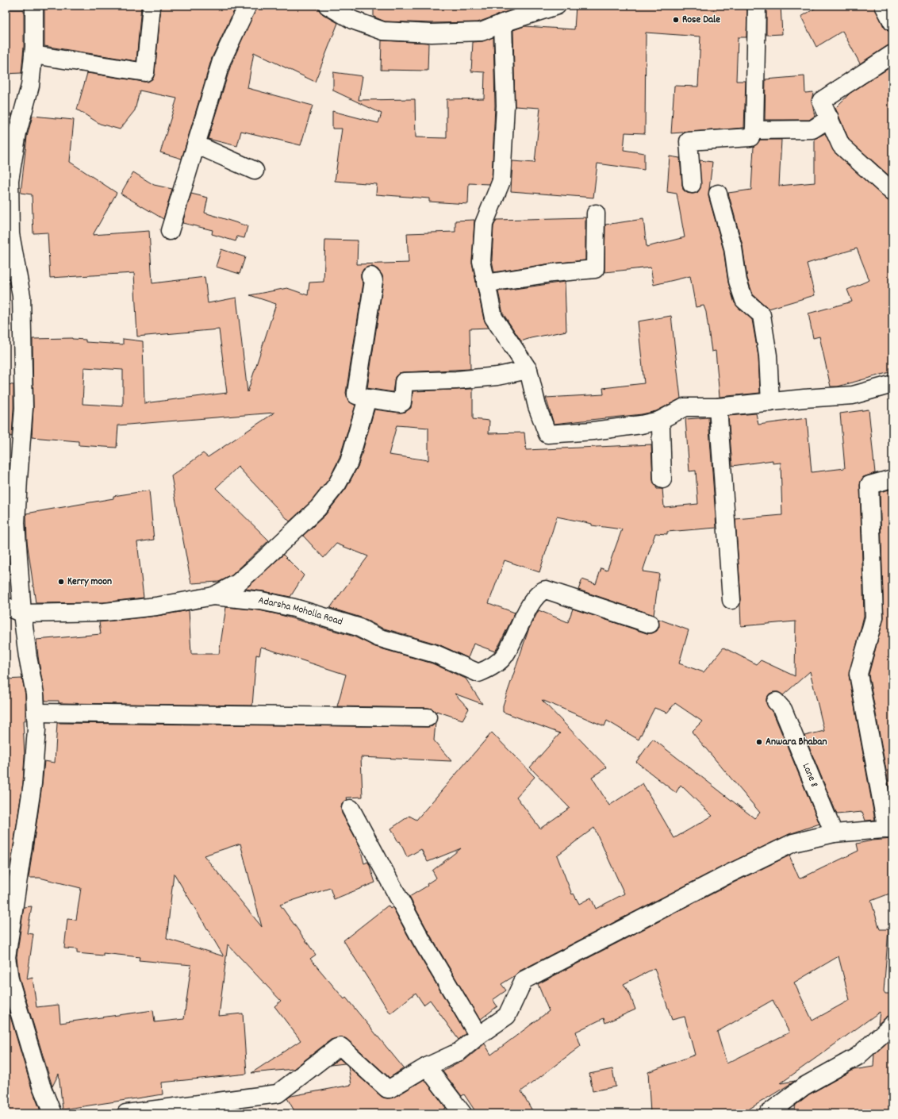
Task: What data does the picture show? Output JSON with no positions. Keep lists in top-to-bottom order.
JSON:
{
  "streets": {
    "street": ["Adarsha Moholla Road", "Lane 8"]
  },
  "places": ["Rose Dale", "Kerry moon", "Anwara Bhaban"]
}
